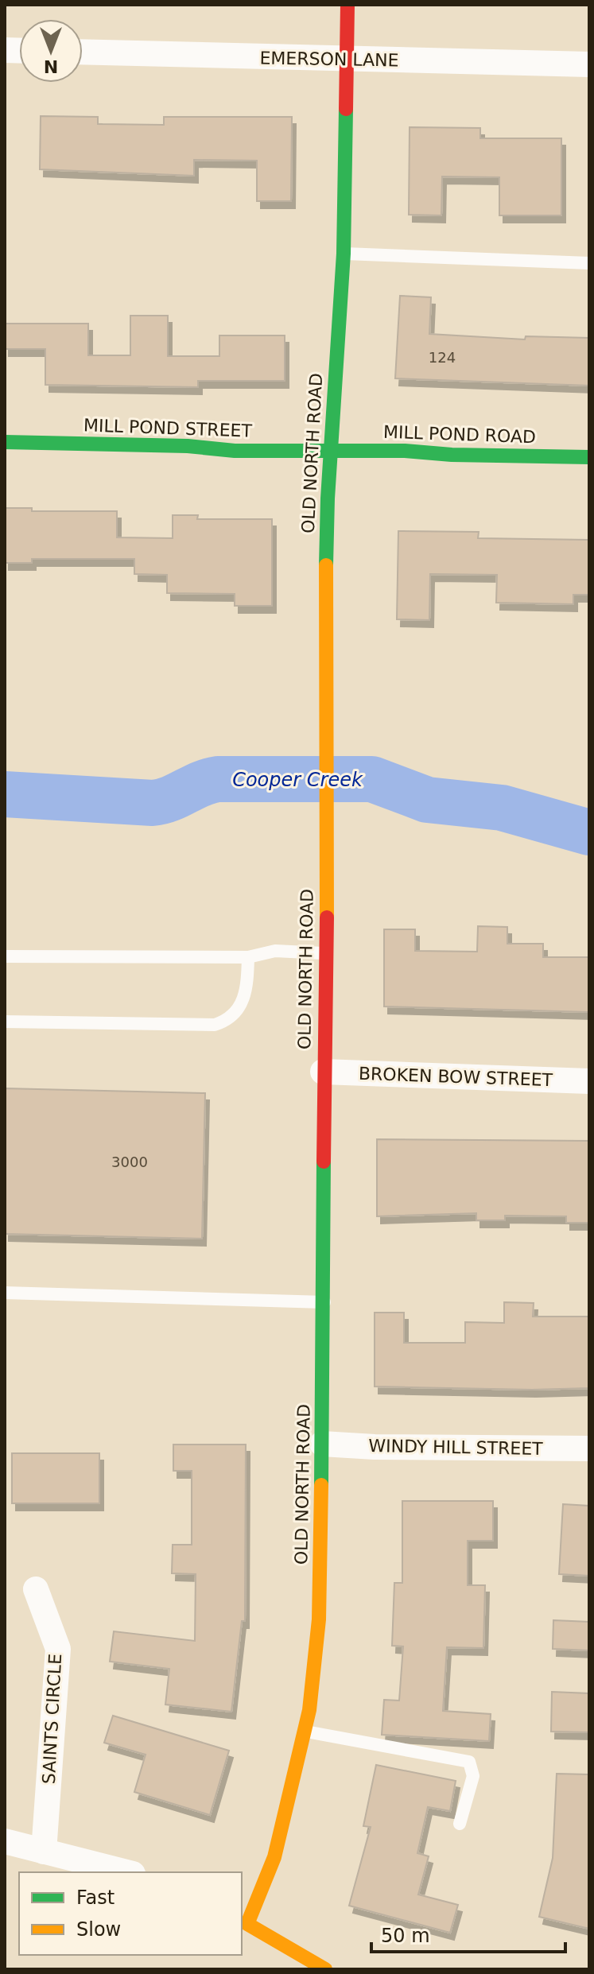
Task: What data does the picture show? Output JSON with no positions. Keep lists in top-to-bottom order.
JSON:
{
  "streets": {
    "street": [
      "EMERSON LANE",
      "MILL POND STREET",
      "MILL POND ROAD",
      "OLD NORTH ROAD",
      "BROKEN BOW STREET",
      "WINDY HILL STREET",
      "SAINTS CIRCLE"
    ]
  },
  "crossings": [
    ["EMERSON LANE", "OLD NORTH ROAD"],
    ["MILL POND STREET", "MILL POND ROAD"],
    ["MILL POND STREET", "OLD NORTH ROAD"],
    ["MILL POND ROAD", "OLD NORTH ROAD"],
    ["OLD NORTH ROAD", "BROKEN BOW STREET"],
    ["OLD NORTH ROAD", "WINDY HILL STREET"]
  ],
  "water": ["Cooper Creek"],
  "house_numbers": ["124", "3000"],
  "legend": ["Fast", "Slow"],
  "scale_bar": "50 m",
  "north": "bottom"
}
